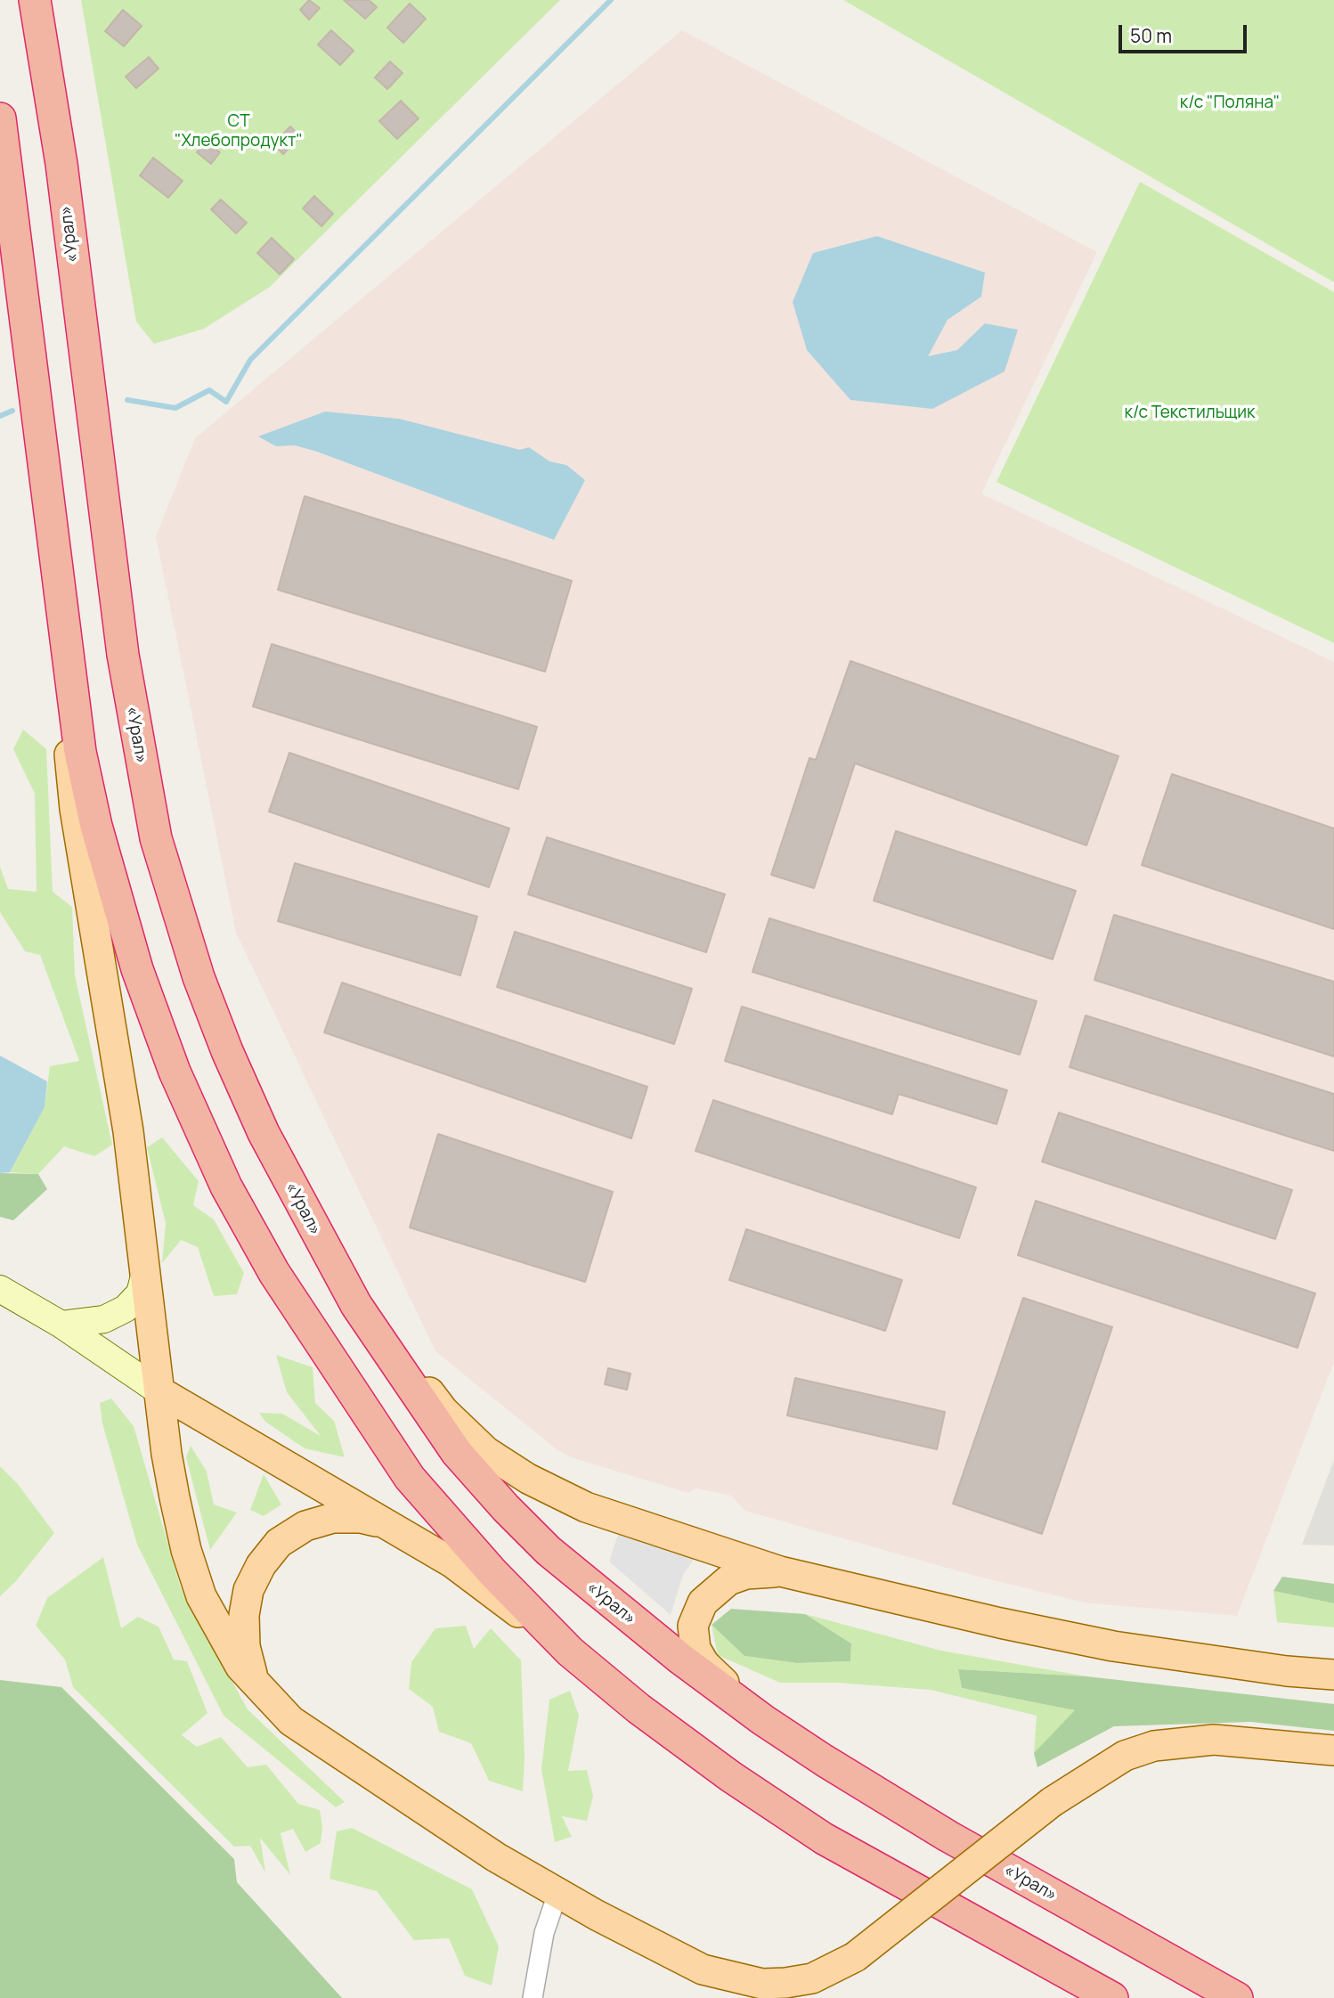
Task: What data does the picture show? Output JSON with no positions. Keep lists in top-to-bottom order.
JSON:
{
  "streets": {
    "highway": ["«Урал»"]
  },
  "parks": ["к/с \"Поляна\"", "СТ \"Хлебопродукт\"", "к/с Текстильщик"],
  "scale_bar": "50 m"
}
